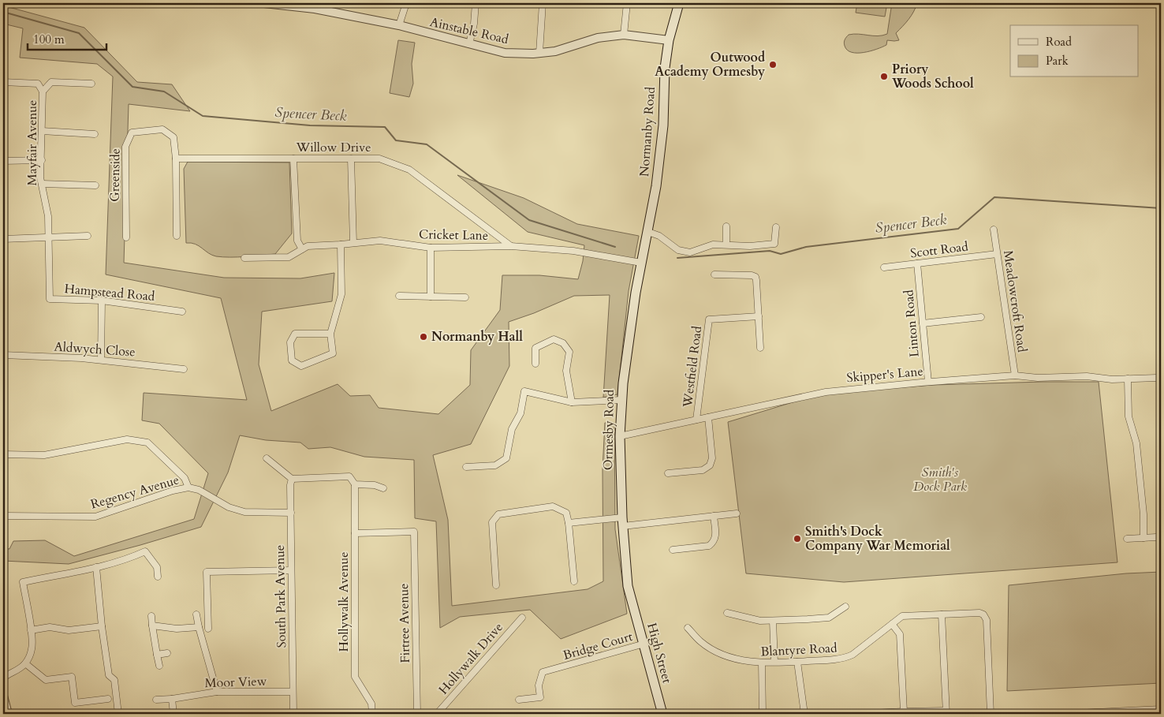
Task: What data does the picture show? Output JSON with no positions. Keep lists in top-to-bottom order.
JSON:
{
  "streets": {
    "main road": ["Normanby Road", "Ormesby Road", "High Street"],
    "street": [
      "Ainstable Road",
      "Mayfair Avenue",
      "Willow Drive",
      "Greenside",
      "Cricket Lane",
      "Scott Road",
      "Hampstead Road",
      "Meadowcroft Road",
      "Linton Road",
      "Aldwych Close",
      "Westfield Road",
      "Skipper's Lane",
      "Regency Avenue",
      "South Park Avenue",
      "Hollywalk Avenue",
      "Firtree Avenue",
      "Bridge Court",
      "Blantyre Road",
      "Hollywalk Drive",
      "Moor View"
    ]
  },
  "crossings": [
    ["Ainstable Road", "Normanby Road"],
    ["Normanby Road", "Cricket Lane"],
    ["Normanby Road", "Ormesby Road"],
    ["Mayfair Avenue", "Hampstead Road"],
    ["Willow Drive", "Greenside"],
    ["Willow Drive", "Cricket Lane"],
    ["Cricket Lane", "Ormesby Road"],
    ["Scott Road", "Meadowcroft Road"],
    ["Scott Road", "Linton Road"],
    ["Meadowcroft Road", "Skipper's Lane"],
    ["Linton Road", "Skipper's Lane"],
    ["Westfield Road", "Skipper's Lane"],
    ["Skipper's Lane", "Ormesby Road"],
    ["Ormesby Road", "High Street"],
    ["Regency Avenue", "South Park Avenue"],
    ["South Park Avenue", "Moor View"],
    ["Hollywalk Avenue", "Firtree Avenue"],
    ["Bridge Court", "High Street"]
  ],
  "water": ["Spencer Beck"],
  "parks": ["Smith's Dock Park"],
  "places": [
    "Outwood Academy Ormesby",
    "Priory Woods School",
    "Normanby Hall",
    "Smith's Dock Company War Memorial"
  ],
  "legend": ["Road", "Park"],
  "scale_bar": "100 m"
}
